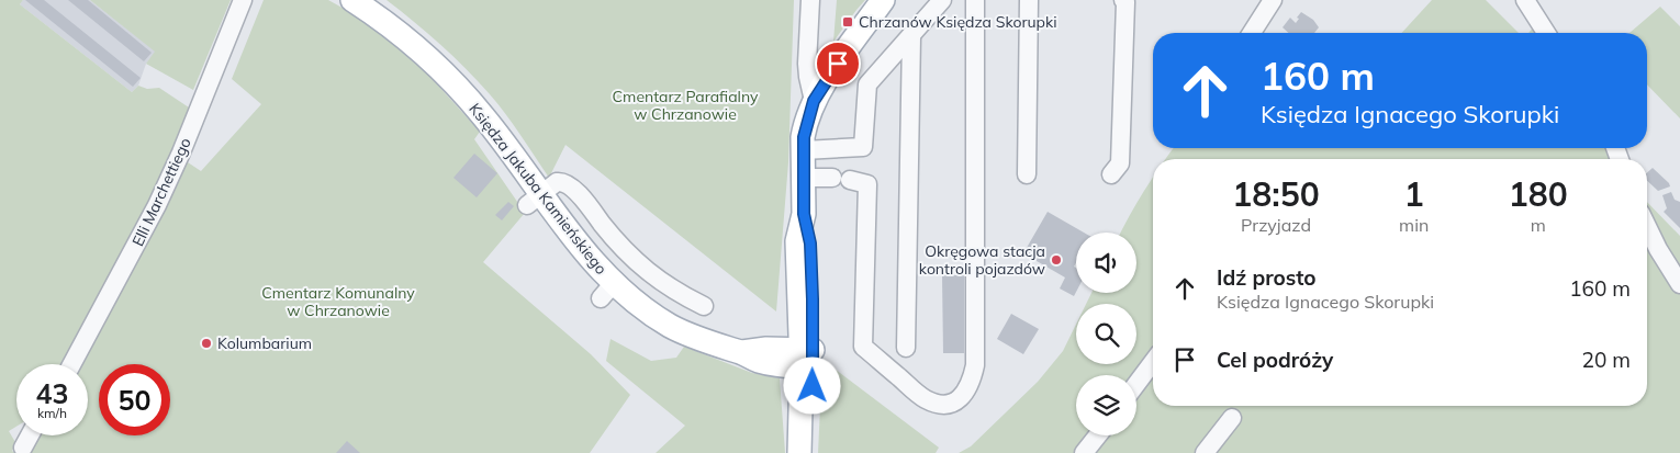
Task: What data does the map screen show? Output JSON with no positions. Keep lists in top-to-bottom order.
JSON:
{
  "streets": {
    "main road": ["Księdza Jakuba Kamieńskiego"],
    "street": ["Elli Marchettiego"]
  },
  "parks": ["Cmentarz Parafialny w Chrzanowie", "Cmentarz Komunalny w Chrzanowie"],
  "places": {
    "transit": ["Chrzanów Księdza Skorupki"],
    "other": ["Okręgowa stacja kontroli pojazdów", "Kolumbarium"]
  },
  "page": {
    "turn": ["160 m", "Księdza Ignacego Skorupki"],
    "eta": [
      "18:50",
      "Przyjazd",
      "1",
      "min",
      "180",
      "m"
    ],
    "list": [
      {
        "name": "Idź prosto",
        "note": "Księdza Ignacego Skorupki",
        "value": "160 m"
      },
      {
        "name": "Cel podróży",
        "value": "20 m"
      }
    ],
    "speed": "43 km/h",
    "limit": "50"
  }
}
